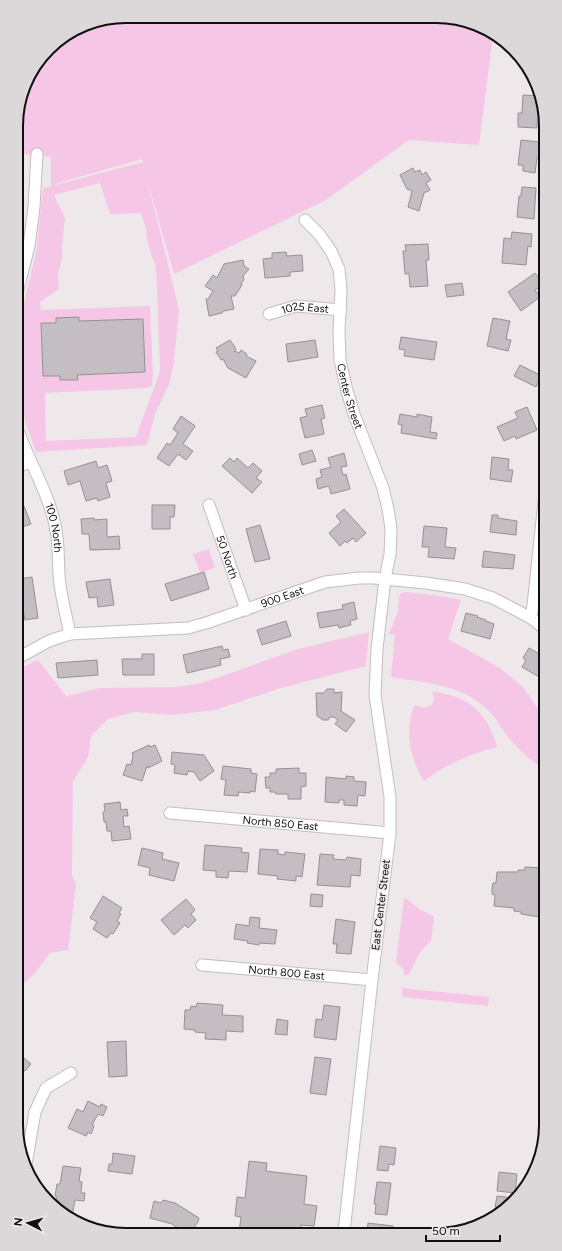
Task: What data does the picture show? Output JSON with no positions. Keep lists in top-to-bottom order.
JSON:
{
  "streets": {
    "street": [
      "1025 East",
      "Center Street",
      "100 North",
      "50 North",
      "900 East",
      "North 850 East",
      "East Center Street",
      "North 800 East"
    ]
  },
  "crossings": [
    ["1025 East", "Center Street"],
    ["Center Street", "900 East"],
    ["Center Street", "East Center Street"],
    ["100 North", "900 East"],
    ["50 North", "900 East"],
    ["900 East", "East Center Street"],
    ["North 850 East", "East Center Street"],
    ["East Center Street", "North 800 East"]
  ],
  "scale_bar": "50 m",
  "north": "left"
}
